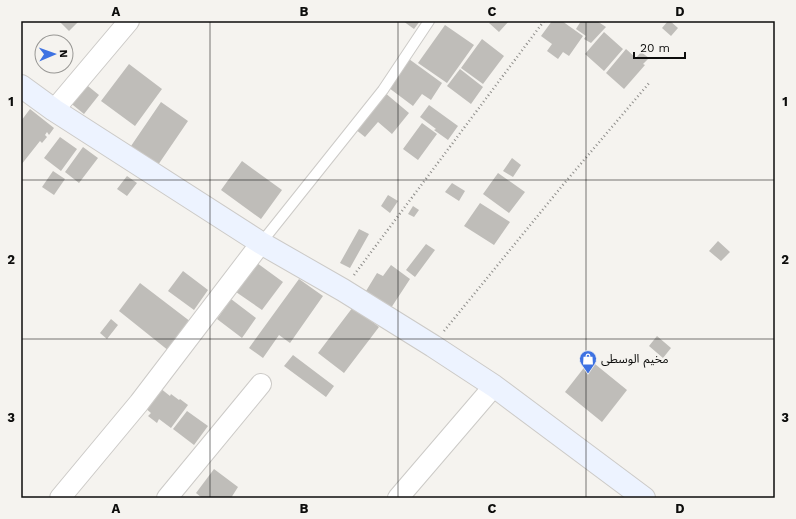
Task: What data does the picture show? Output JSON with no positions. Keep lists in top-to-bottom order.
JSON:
{
  "places": {
    "shop": ["مخيم الوسطى"]
  },
  "scale_bar": "20 m",
  "north": "right",
  "grid": {
    "columns": [
      "A",
      "B",
      "C",
      "D"
    ],
    "rows": ["1", "2", "3"]
  }
}
